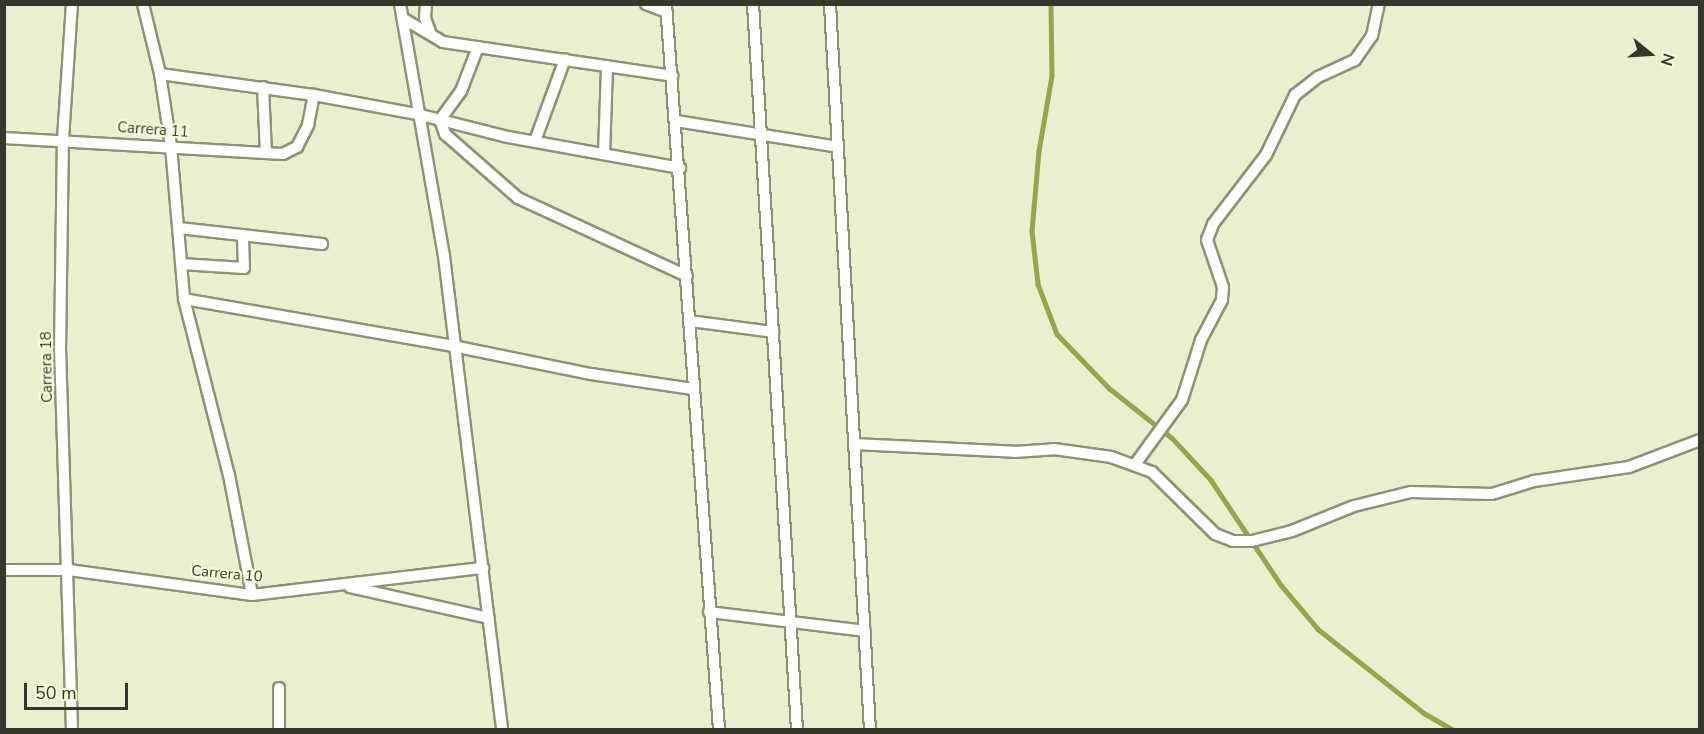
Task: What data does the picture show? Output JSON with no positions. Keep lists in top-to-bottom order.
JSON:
{
  "streets": {
    "street": ["Carrera 11", "Carrera 18", "Carrera 10"]
  },
  "crossings": [
    ["Carrera 11", "Carrera 18"],
    ["Carrera 18", "Carrera 10"]
  ],
  "scale_bar": "50 m",
  "north": "right"
}
